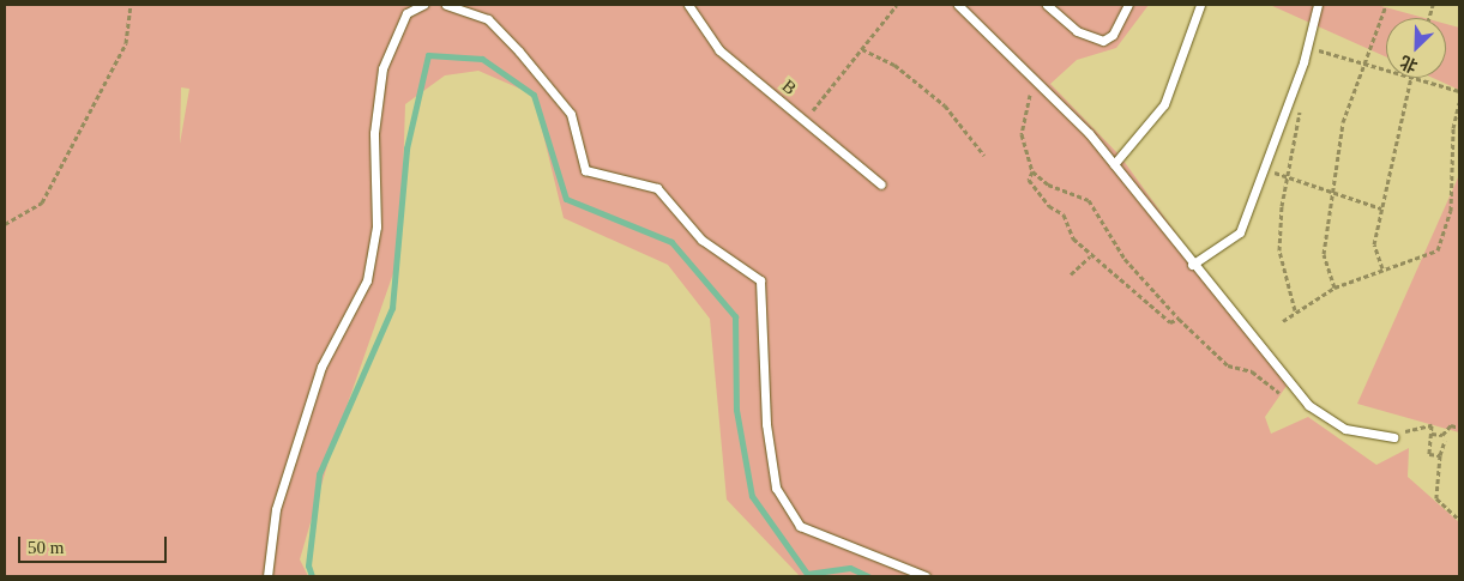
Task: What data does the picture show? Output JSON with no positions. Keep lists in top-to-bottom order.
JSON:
{
  "streets": {
    "lane": ["B"]
  },
  "scale_bar": "50 m",
  "north": "bottom left"
}
